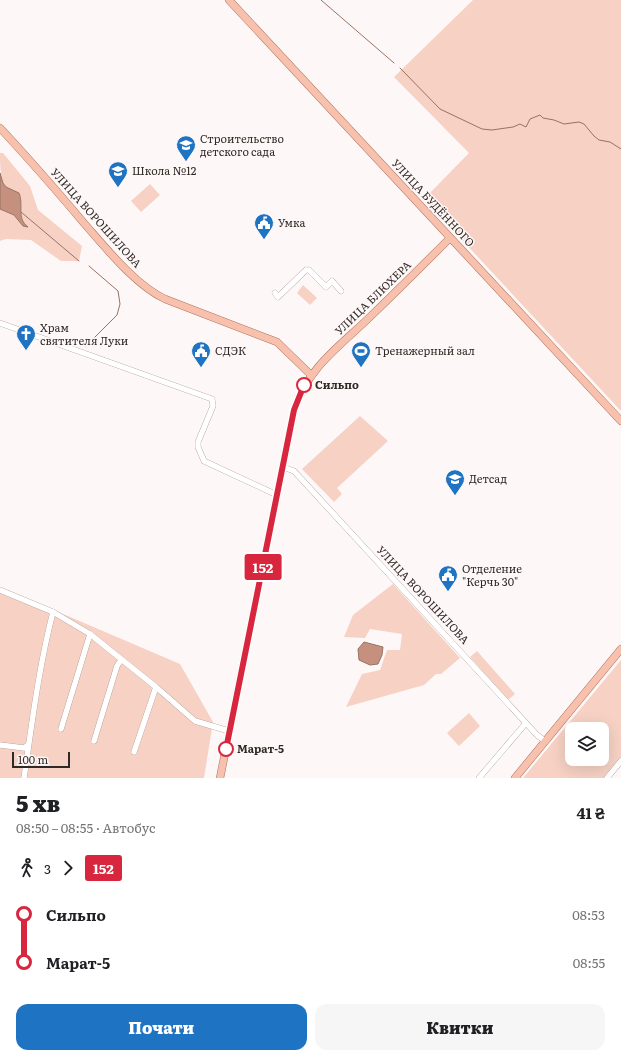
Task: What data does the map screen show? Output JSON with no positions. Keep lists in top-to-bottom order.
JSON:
{
  "streets": {
    "main road": ["УЛИЦА БУДЁННОГО", "УЛИЦА ВОРОШИЛОВА", "УЛИЦА БЛЮХЕРА"]
  },
  "crossings": [
    ["УЛИЦА БУДЁННОГО", "УЛИЦА БЛЮХЕРА"],
    ["УЛИЦА ВОРОШИЛОВА", "УЛИЦА БЛЮХЕРА"]
  ],
  "places": {
    "school or university": ["Строительство детского сада", "Школа №12", "Детсад"],
    "public building": ["Умка", "СДЭК", "Отделение \"Керчь 30\""],
    "church": ["Храм святителя Луки"],
    "sports": ["Тренажерный зал"],
    "other": ["Сильпо", "Марат-5"]
  },
  "lines": ["bus line 152"],
  "scale_bar": "100 m",
  "page": {
    "on_map": "152",
    "scale": "100 m",
    "heading": ["5 хв", "08:50 – 08:55 · Автобус", "41 ₴"],
    "legs": ["3", "152"],
    "list": [
      {
        "name": "Сильпо",
        "value": "08:53"
      },
      {
        "name": "Марат-5",
        "value": "08:55"
      }
    ],
    "buttons": ["Почати", "Квитки"]
  }
}
